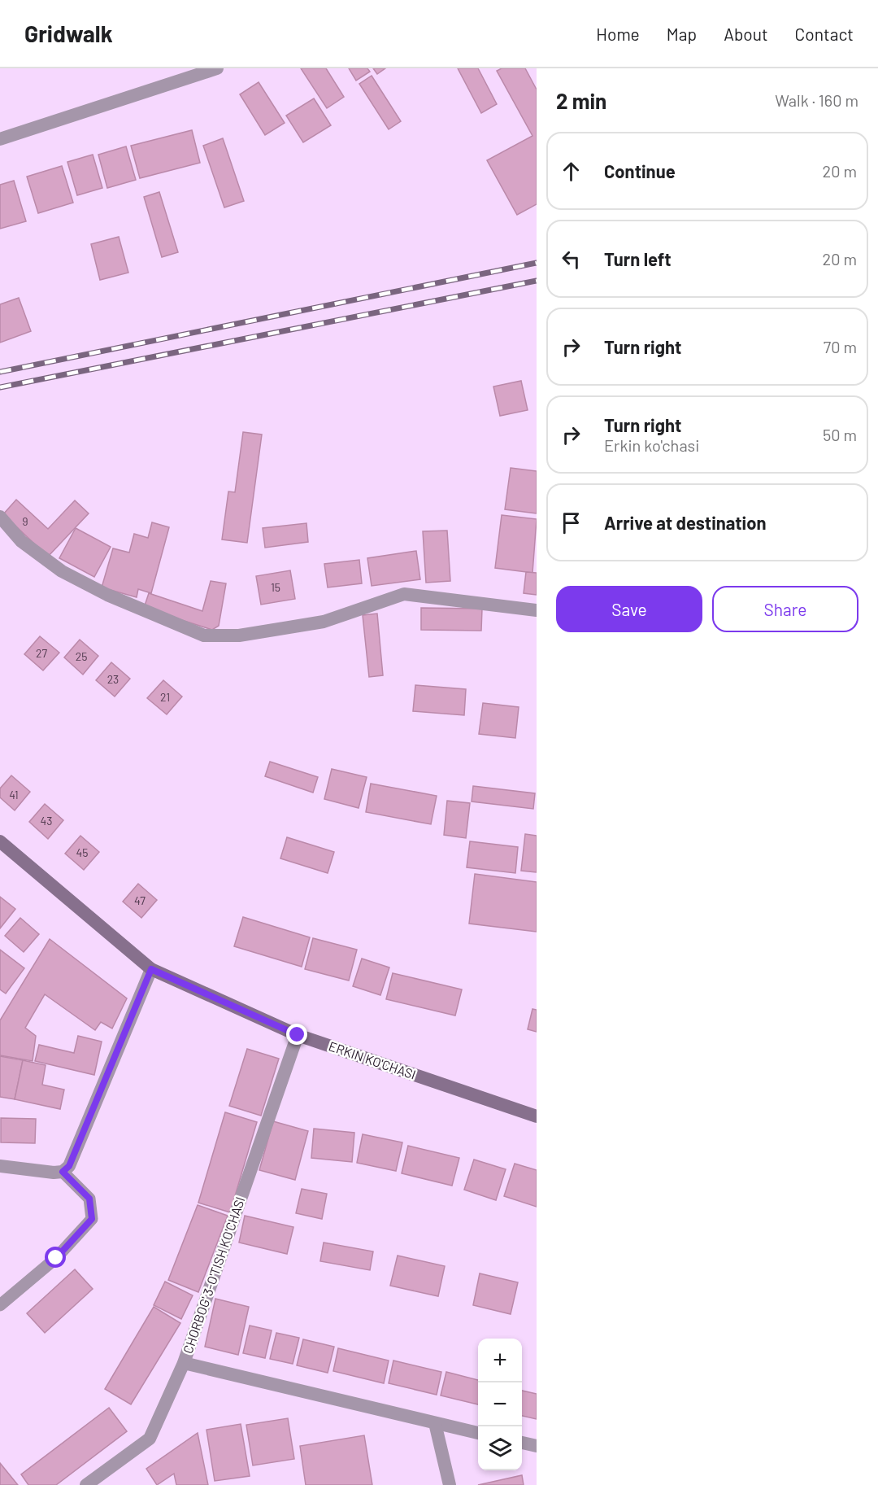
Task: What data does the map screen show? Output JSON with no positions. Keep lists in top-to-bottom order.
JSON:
{
  "streets": {
    "main road": ["ERKIN KO'CHASI"],
    "street": ["CHORBOG' 3-O'TISH KO'CHASI"]
  },
  "crossings": [
    ["ERKIN KO'CHASI", "CHORBOG' 3-O'TISH KO'CHASI"]
  ],
  "house_numbers": [
    "9",
    "15",
    "27",
    "25",
    "23",
    "21",
    "41",
    "43",
    "45",
    "47"
  ],
  "page": {
    "header": "Gridwalk",
    "nav": [
      "Home",
      "Map",
      "About",
      "Contact"
    ],
    "heading": ["2 min", "Walk · 160 m"],
    "list": [
      ["Continue", "20 m"],
      ["Turn left", "20 m"],
      ["Turn right", "70 m"],
      ["Turn right", "Erkin ko'chasi", "50 m"],
      "Arrive at destination"
    ],
    "buttons": ["Save", "Share"],
    "map_buttons": ["+", "−"]
  }
}
